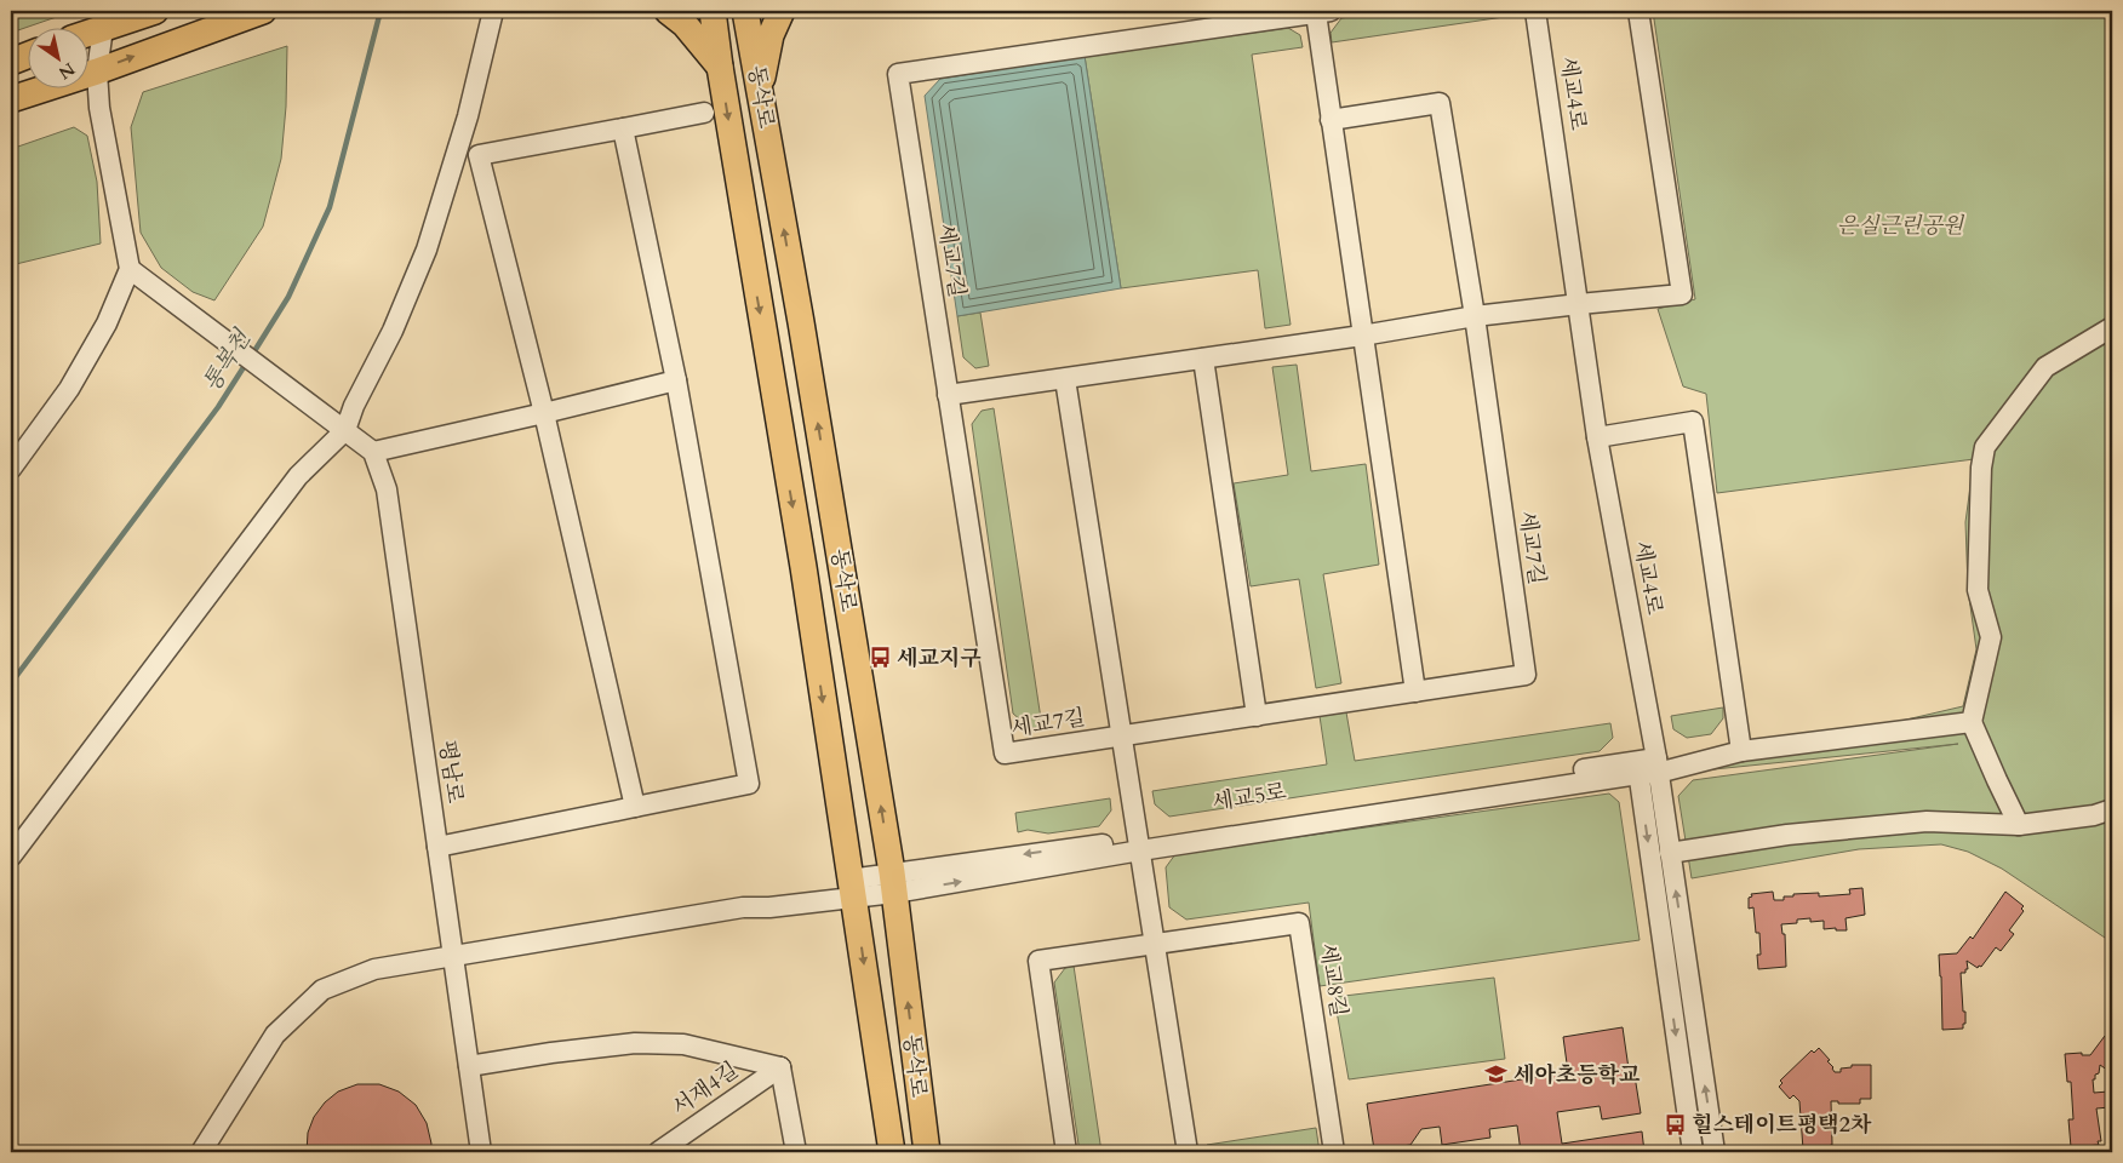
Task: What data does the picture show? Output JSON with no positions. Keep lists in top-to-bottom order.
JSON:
{
  "streets": {
    "main road": ["동삭로"],
    "street": [
      "세교4로",
      "세교7길",
      "평남로",
      "세교5로",
      "세교8길",
      "서재4길"
    ]
  },
  "crossings": [
    ["세교4로", "세교5로"],
    ["동삭로", "세교5로"],
    ["평남로", "세교5로"]
  ],
  "water": ["통복천"],
  "parks": ["은실근린공원"],
  "places": {
    "bus stop": ["세교지구", "힐스테이트평택2차"],
    "school or university": ["세아초등학교"]
  },
  "north": "bottom right"
}
